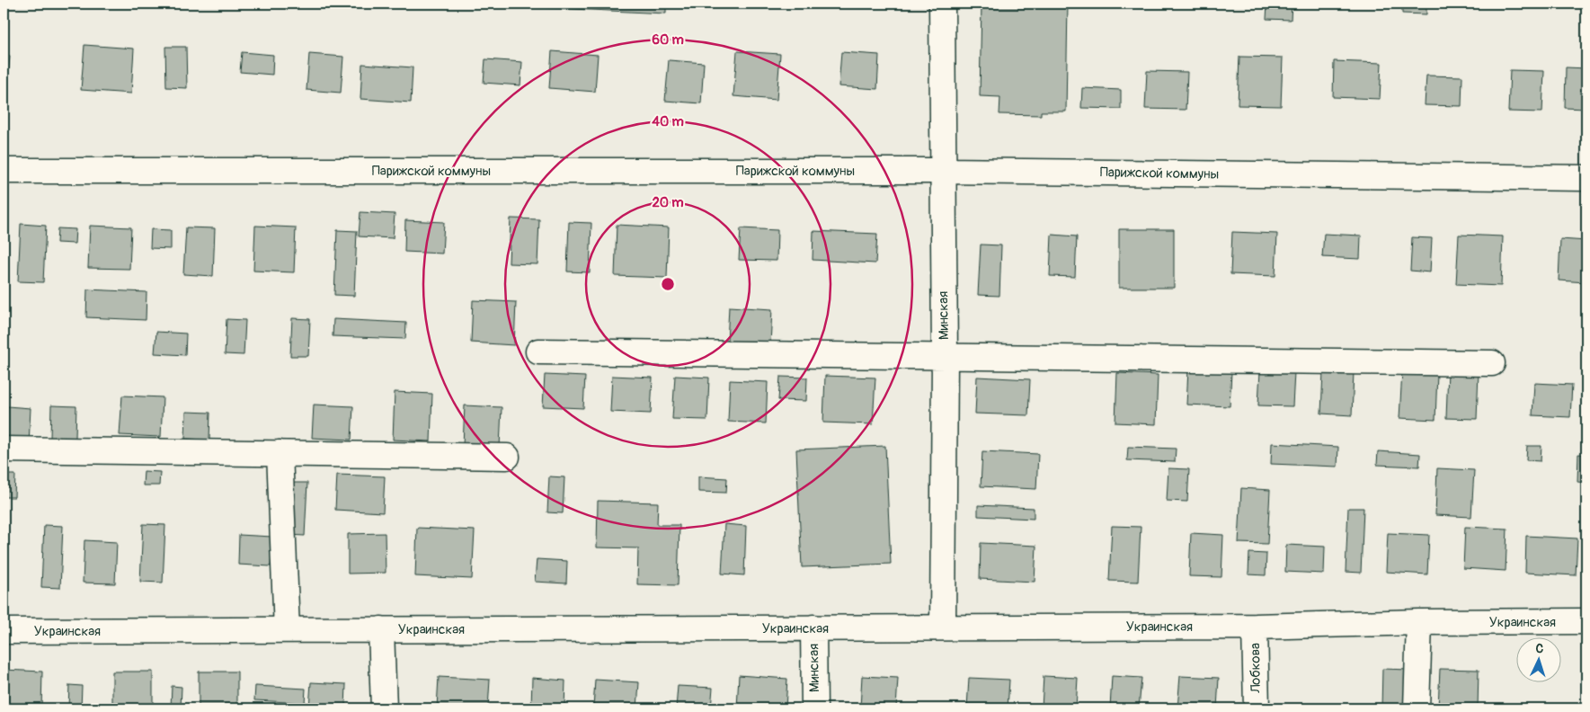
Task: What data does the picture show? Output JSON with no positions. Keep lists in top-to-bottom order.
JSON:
{
  "streets": {
    "street": [
      "Парижской коммуны",
      "Минская",
      "Украинская",
      "Лобкова"
    ]
  },
  "crossings": [
    ["Парижской коммуны", "Минская"],
    ["Минская", "Украинская"],
    ["Украинская", "Лобкова"]
  ],
  "north": "top",
  "rings": ["60 m", "40 m", "20 m"]
}
